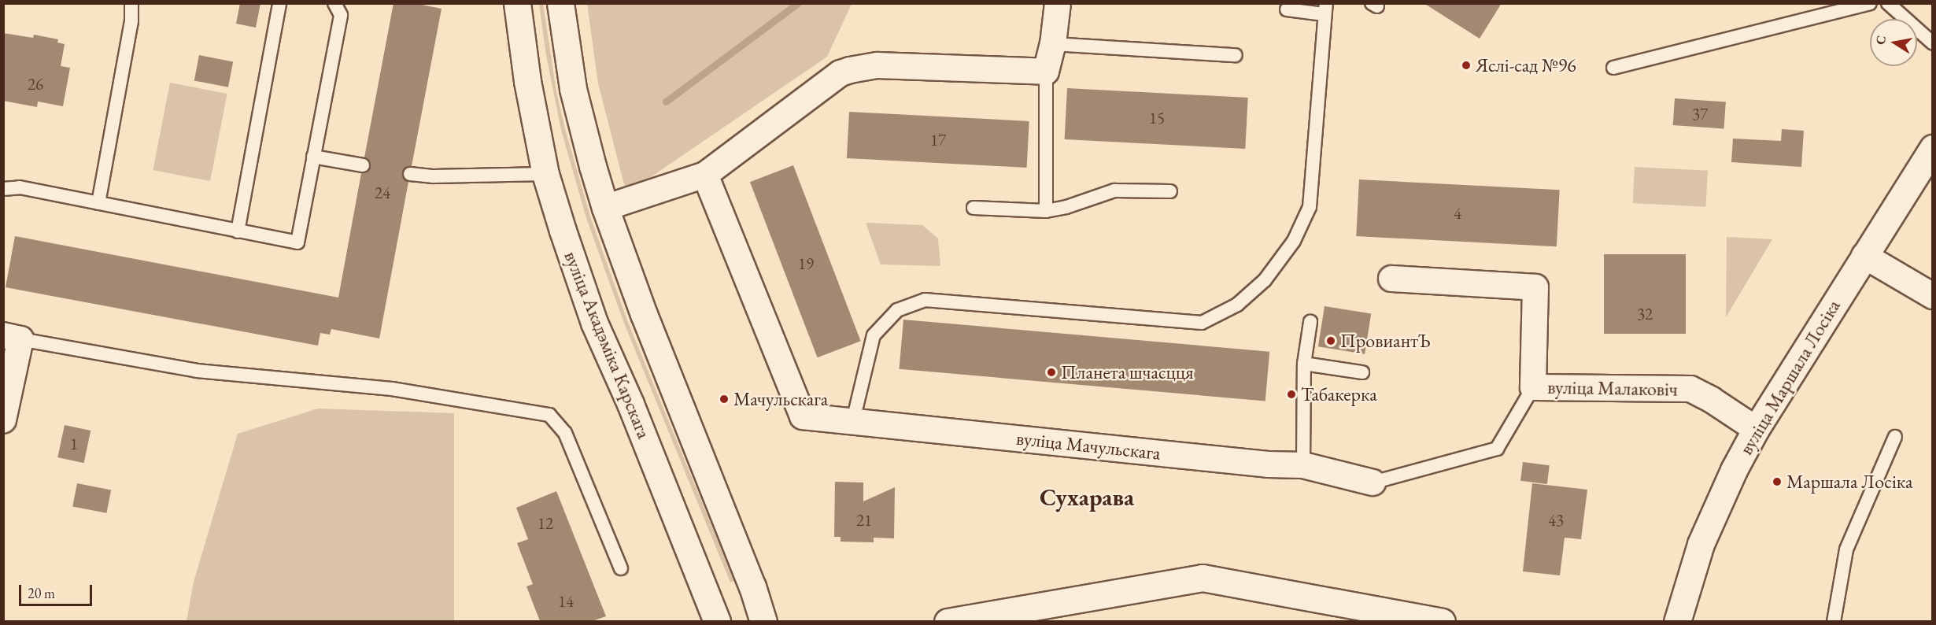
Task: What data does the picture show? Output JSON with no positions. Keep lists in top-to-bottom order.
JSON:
{
  "streets": {
    "main road": ["вуліца Акадэміка Карскага", "вуліца Маршала Лосіка"],
    "street": ["вуліца Малаковіч", "вуліца Мачульскага"]
  },
  "crossings": [
    ["вуліца Маршала Лосіка", "вуліца Малаковіч"]
  ],
  "districts": ["Сухарава"],
  "places": [
    "Яслі-сад №96",
    "ПровиантЪ",
    "Планета шчасцця",
    "Табакерка",
    "Мачульскага",
    "Маршала Лосіка"
  ],
  "house_numbers": [
    "26",
    "37",
    "15",
    "17",
    "24",
    "4",
    "19",
    "32",
    "1",
    "21",
    "43",
    "12",
    "14"
  ],
  "scale_bar": "20 m",
  "north": "left"
}
